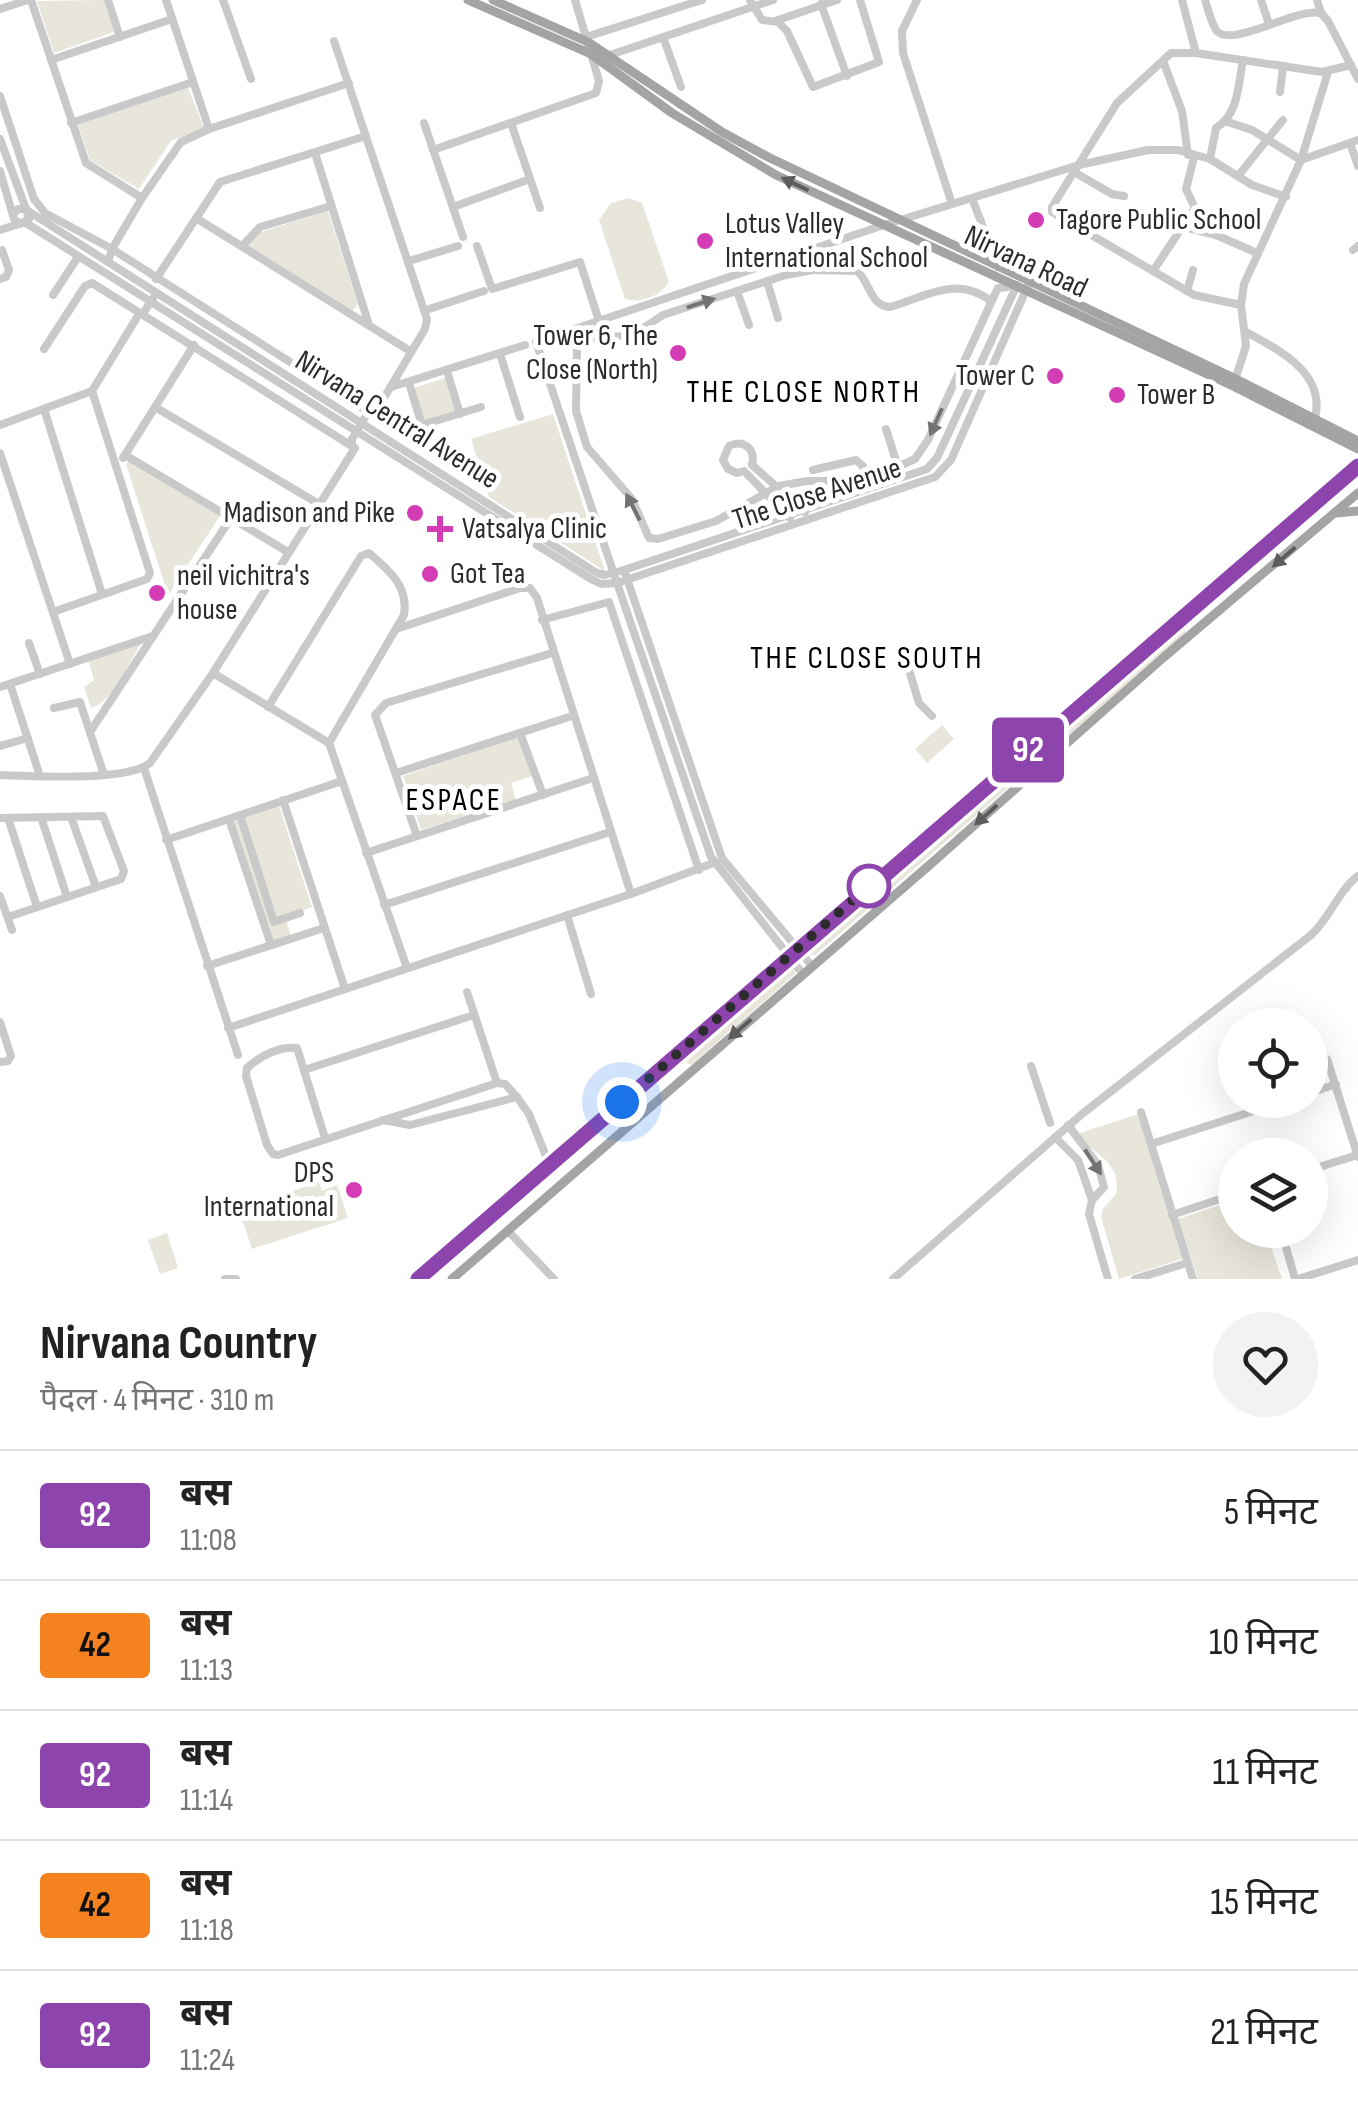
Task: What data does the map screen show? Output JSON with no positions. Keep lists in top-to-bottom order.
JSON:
{
  "streets": {
    "main road": ["Nirvana Road"],
    "street": ["Nirvana Central Avenue", "The Close Avenue"]
  },
  "crossings": [
    ["Nirvana Road", "The Close Avenue"]
  ],
  "districts": ["THE CLOSE NORTH", "THE CLOSE SOUTH", "ESPACE"],
  "places": {
    "other": [
      "Tagore Public School",
      "Lotus Valley International School",
      "Tower 6, The Close (North)",
      "Tower C",
      "Tower B",
      "Madison and Pike",
      "Got Tea",
      "neil vichitra's house",
      "DPS International"
    ],
    "health": ["Vatsalya Clinic"]
  },
  "lines": ["bus line 92"],
  "page": {
    "on_map": "92",
    "heading": ["Nirvana Country", "पैदल · 4 मिनट · 310 m"],
    "list": [
      {
        "mark": "92",
        "name": "बस",
        "note": "11:08",
        "value": "5 मिनट"
      },
      {
        "mark": "42",
        "name": "बस",
        "note": "11:13",
        "value": "10 मिनट"
      },
      {
        "mark": "92",
        "name": "बस",
        "note": "11:14",
        "value": "11 मिनट"
      },
      {
        "mark": "42",
        "name": "बस",
        "note": "11:18",
        "value": "15 मिनट"
      },
      {
        "mark": "92",
        "name": "बस",
        "note": "11:24",
        "value": "21 मिनट"
      }
    ]
  }
}
